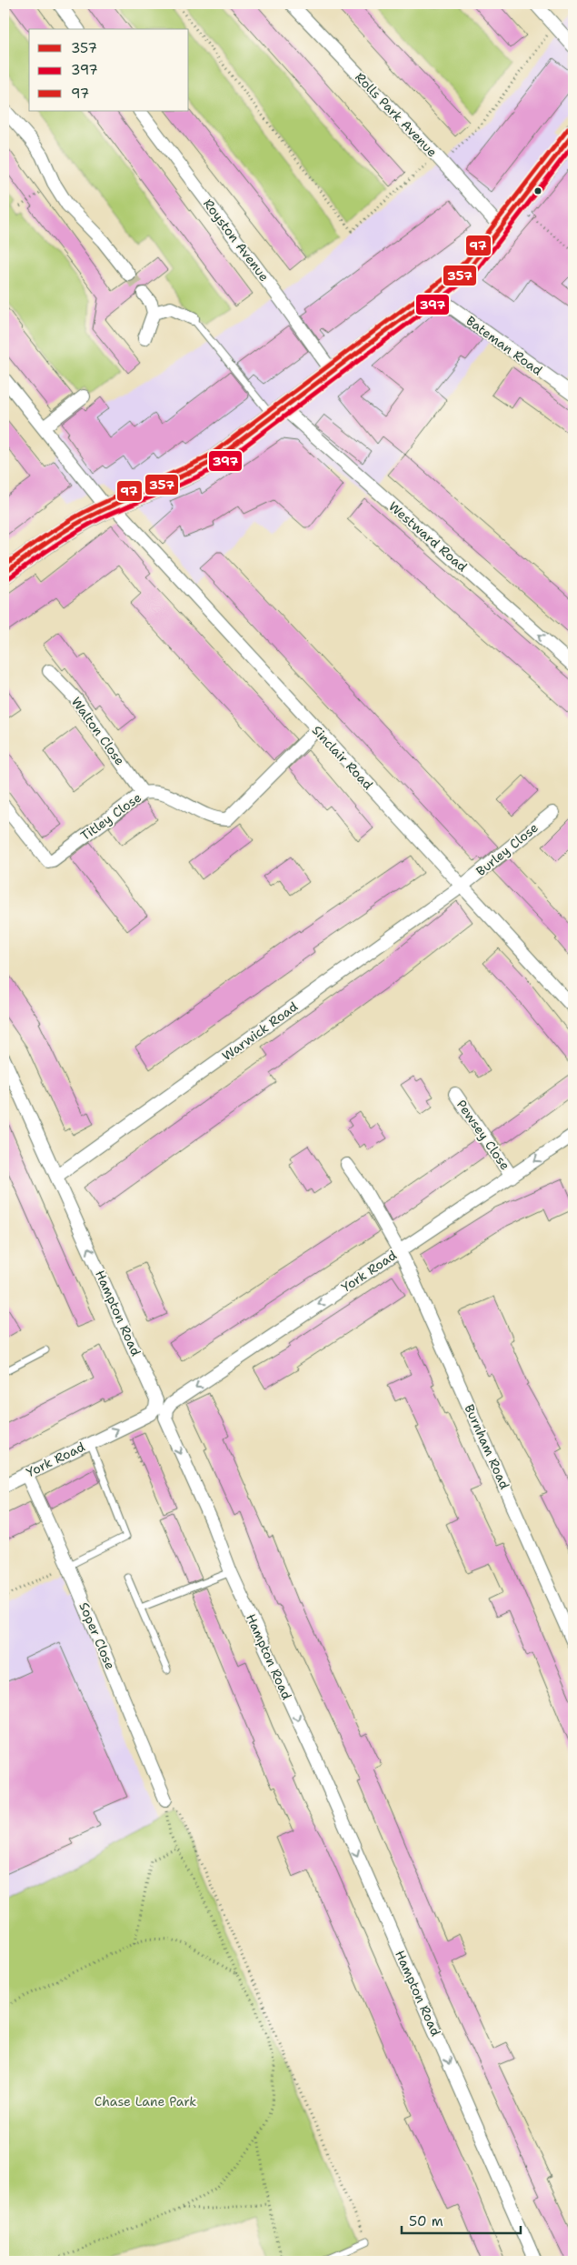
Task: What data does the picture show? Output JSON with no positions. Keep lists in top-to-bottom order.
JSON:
{
  "streets": {
    "street": [
      "Rolls Park Avenue",
      "Royston Avenue",
      "Bateman Road",
      "Westward Road",
      "Walton Close",
      "Sinclair Road",
      "Titley Close",
      "Burley Close",
      "Warwick Road",
      "Pewsey Close",
      "York Road",
      "Hampton Road",
      "Burnham Road",
      "Soper Close"
    ]
  },
  "crossings": [
    ["Walton Close", "Titley Close"],
    ["Sinclair Road", "Titley Close"],
    ["Sinclair Road", "Burley Close"],
    ["Sinclair Road", "Warwick Road"],
    ["Burley Close", "Warwick Road"],
    ["Warwick Road", "Hampton Road"],
    ["Pewsey Close", "York Road"],
    ["York Road", "Hampton Road"],
    ["York Road", "Burnham Road"],
    ["York Road", "Soper Close"]
  ],
  "one_way": ["Westward Road", "York Road"],
  "parks": ["Chase Lane Park"],
  "lines": ["transit line 97", "transit line 357", "transit line 397"],
  "legend": ["357", "397", "97"],
  "scale_bar": "50 m"
}
